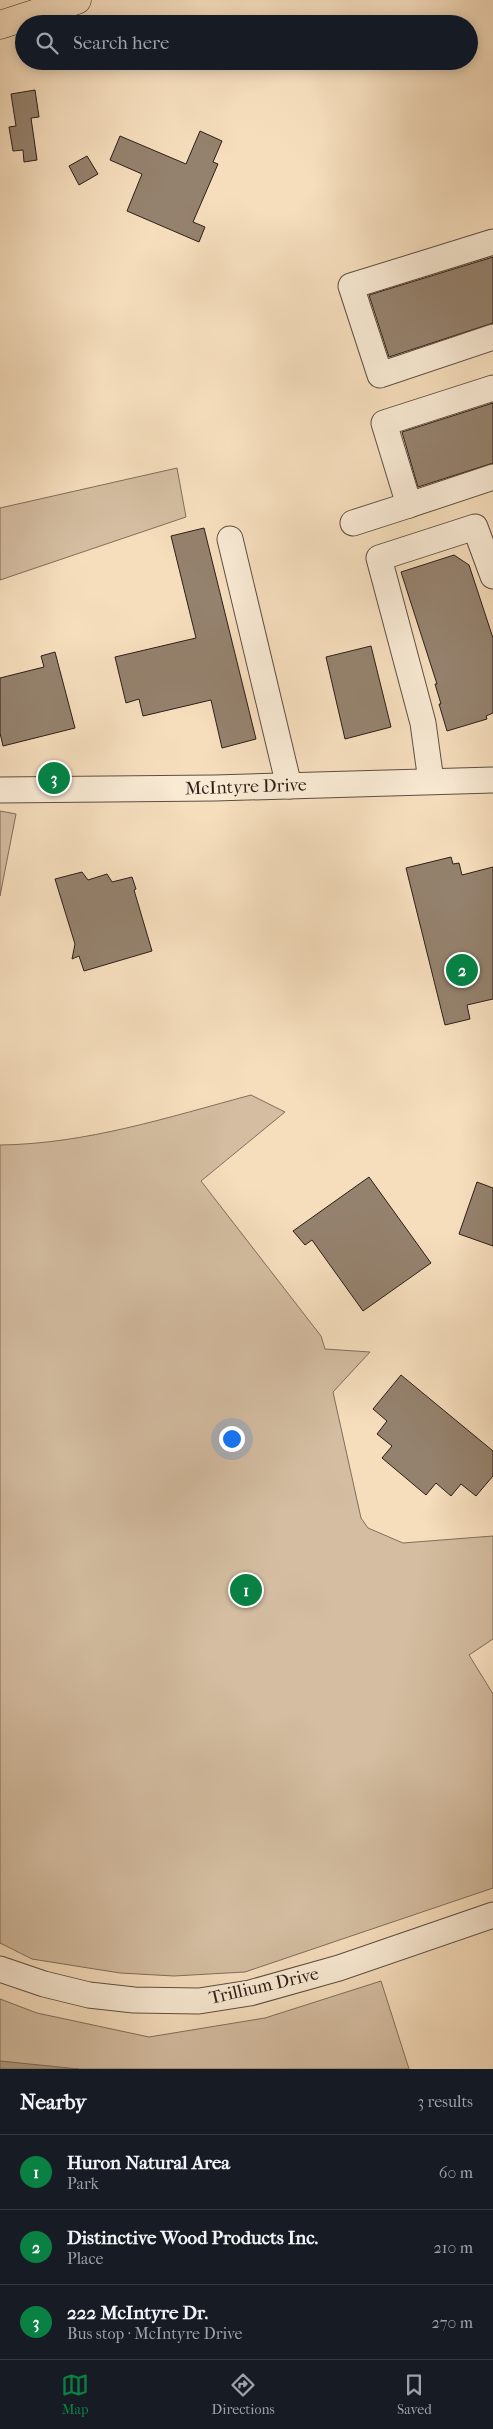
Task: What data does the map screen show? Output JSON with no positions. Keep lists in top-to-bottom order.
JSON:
{
  "streets": {
    "street": ["McIntyre Drive", "Trillium Drive"]
  },
  "page": {
    "search": "Search here",
    "pins": ["3", "2", "1"],
    "heading": ["Nearby", "3 results"],
    "list": [
      {
        "mark": "1",
        "name": "Huron Natural Area",
        "note": "Park",
        "value": "60 m"
      },
      {
        "mark": "2",
        "name": "Distinctive Wood Products Inc.",
        "note": "Place",
        "value": "210 m"
      },
      {
        "mark": "3",
        "name": "222 McIntyre Dr.",
        "note": "Bus stop · McIntyre Drive",
        "value": "270 m"
      }
    ],
    "nav": ["Map", "Directions", "Saved"]
  }
}
